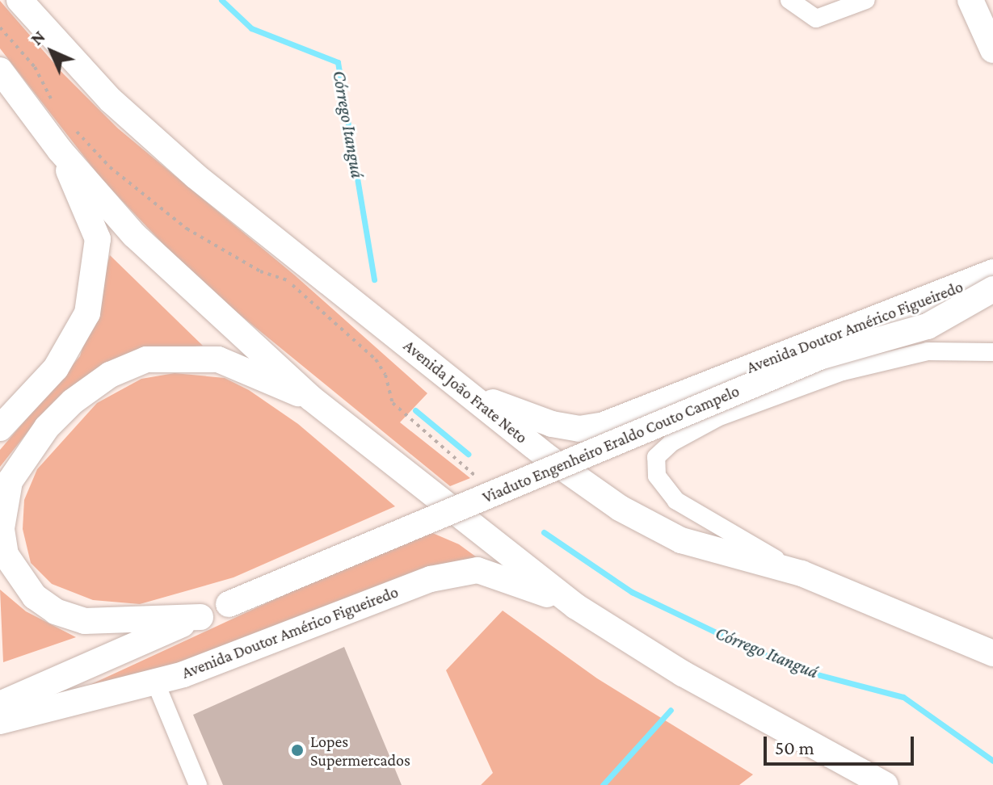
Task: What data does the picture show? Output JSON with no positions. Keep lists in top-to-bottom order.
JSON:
{
  "streets": {
    "main road": ["Avenida Doutor Américo Figueiredo", "Avenida João Frate Neto", "Viaduto Engenheiro Eraldo Couto Campelo"]
  },
  "crossings": [
    ["Avenida Doutor Américo Figueiredo", "Avenida João Frate Neto"]
  ],
  "water": ["Córrego Itanguá"],
  "places": ["Lopes Supermercados"],
  "scale_bar": "50 m",
  "north": "top left"
}
